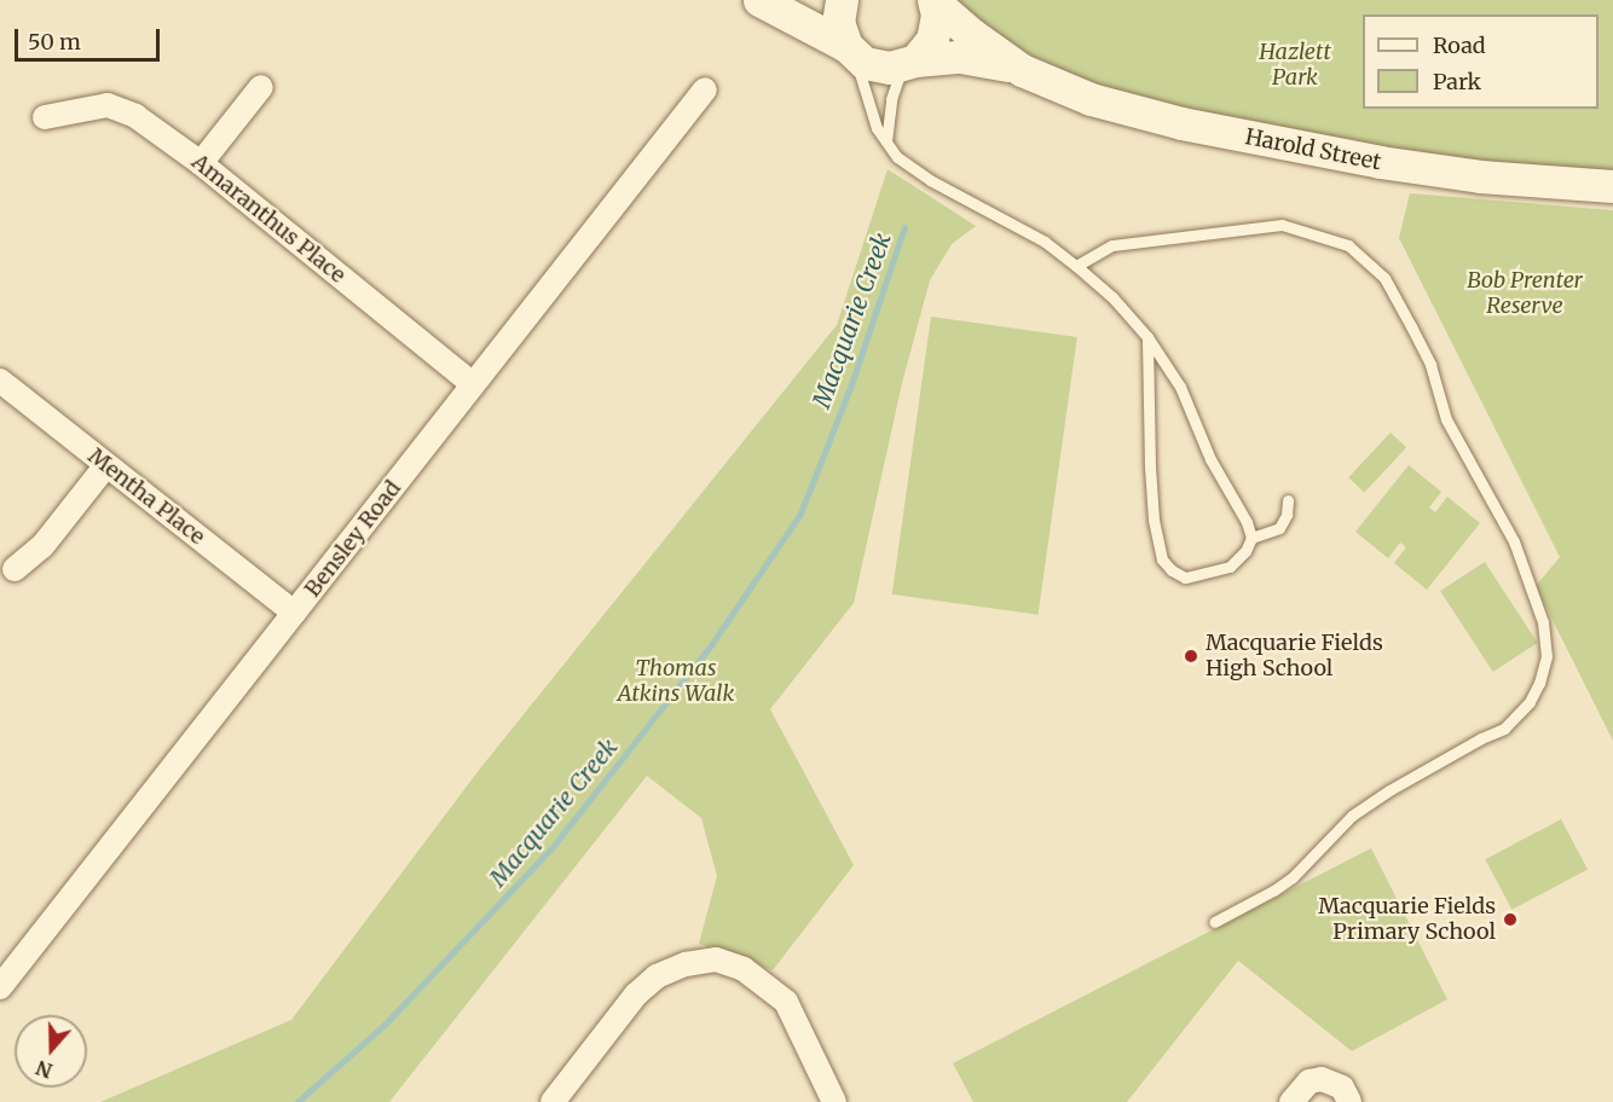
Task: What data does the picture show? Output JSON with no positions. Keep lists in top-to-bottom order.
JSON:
{
  "streets": {
    "main road": ["Harold Street"],
    "street": ["Amaranthus Place", "Mentha Place", "Bensley Road"]
  },
  "crossings": [
    ["Amaranthus Place", "Bensley Road"],
    ["Mentha Place", "Bensley Road"]
  ],
  "water": ["Macquarie Creek"],
  "parks": ["Hazlett Park", "Bob Prenter Reserve", "Thomas Atkins Walk"],
  "places": ["Macquarie Fields High School", "Macquarie Fields Primary School"],
  "legend": ["Road", "Park"],
  "scale_bar": "50 m",
  "north": "bottom"
}
